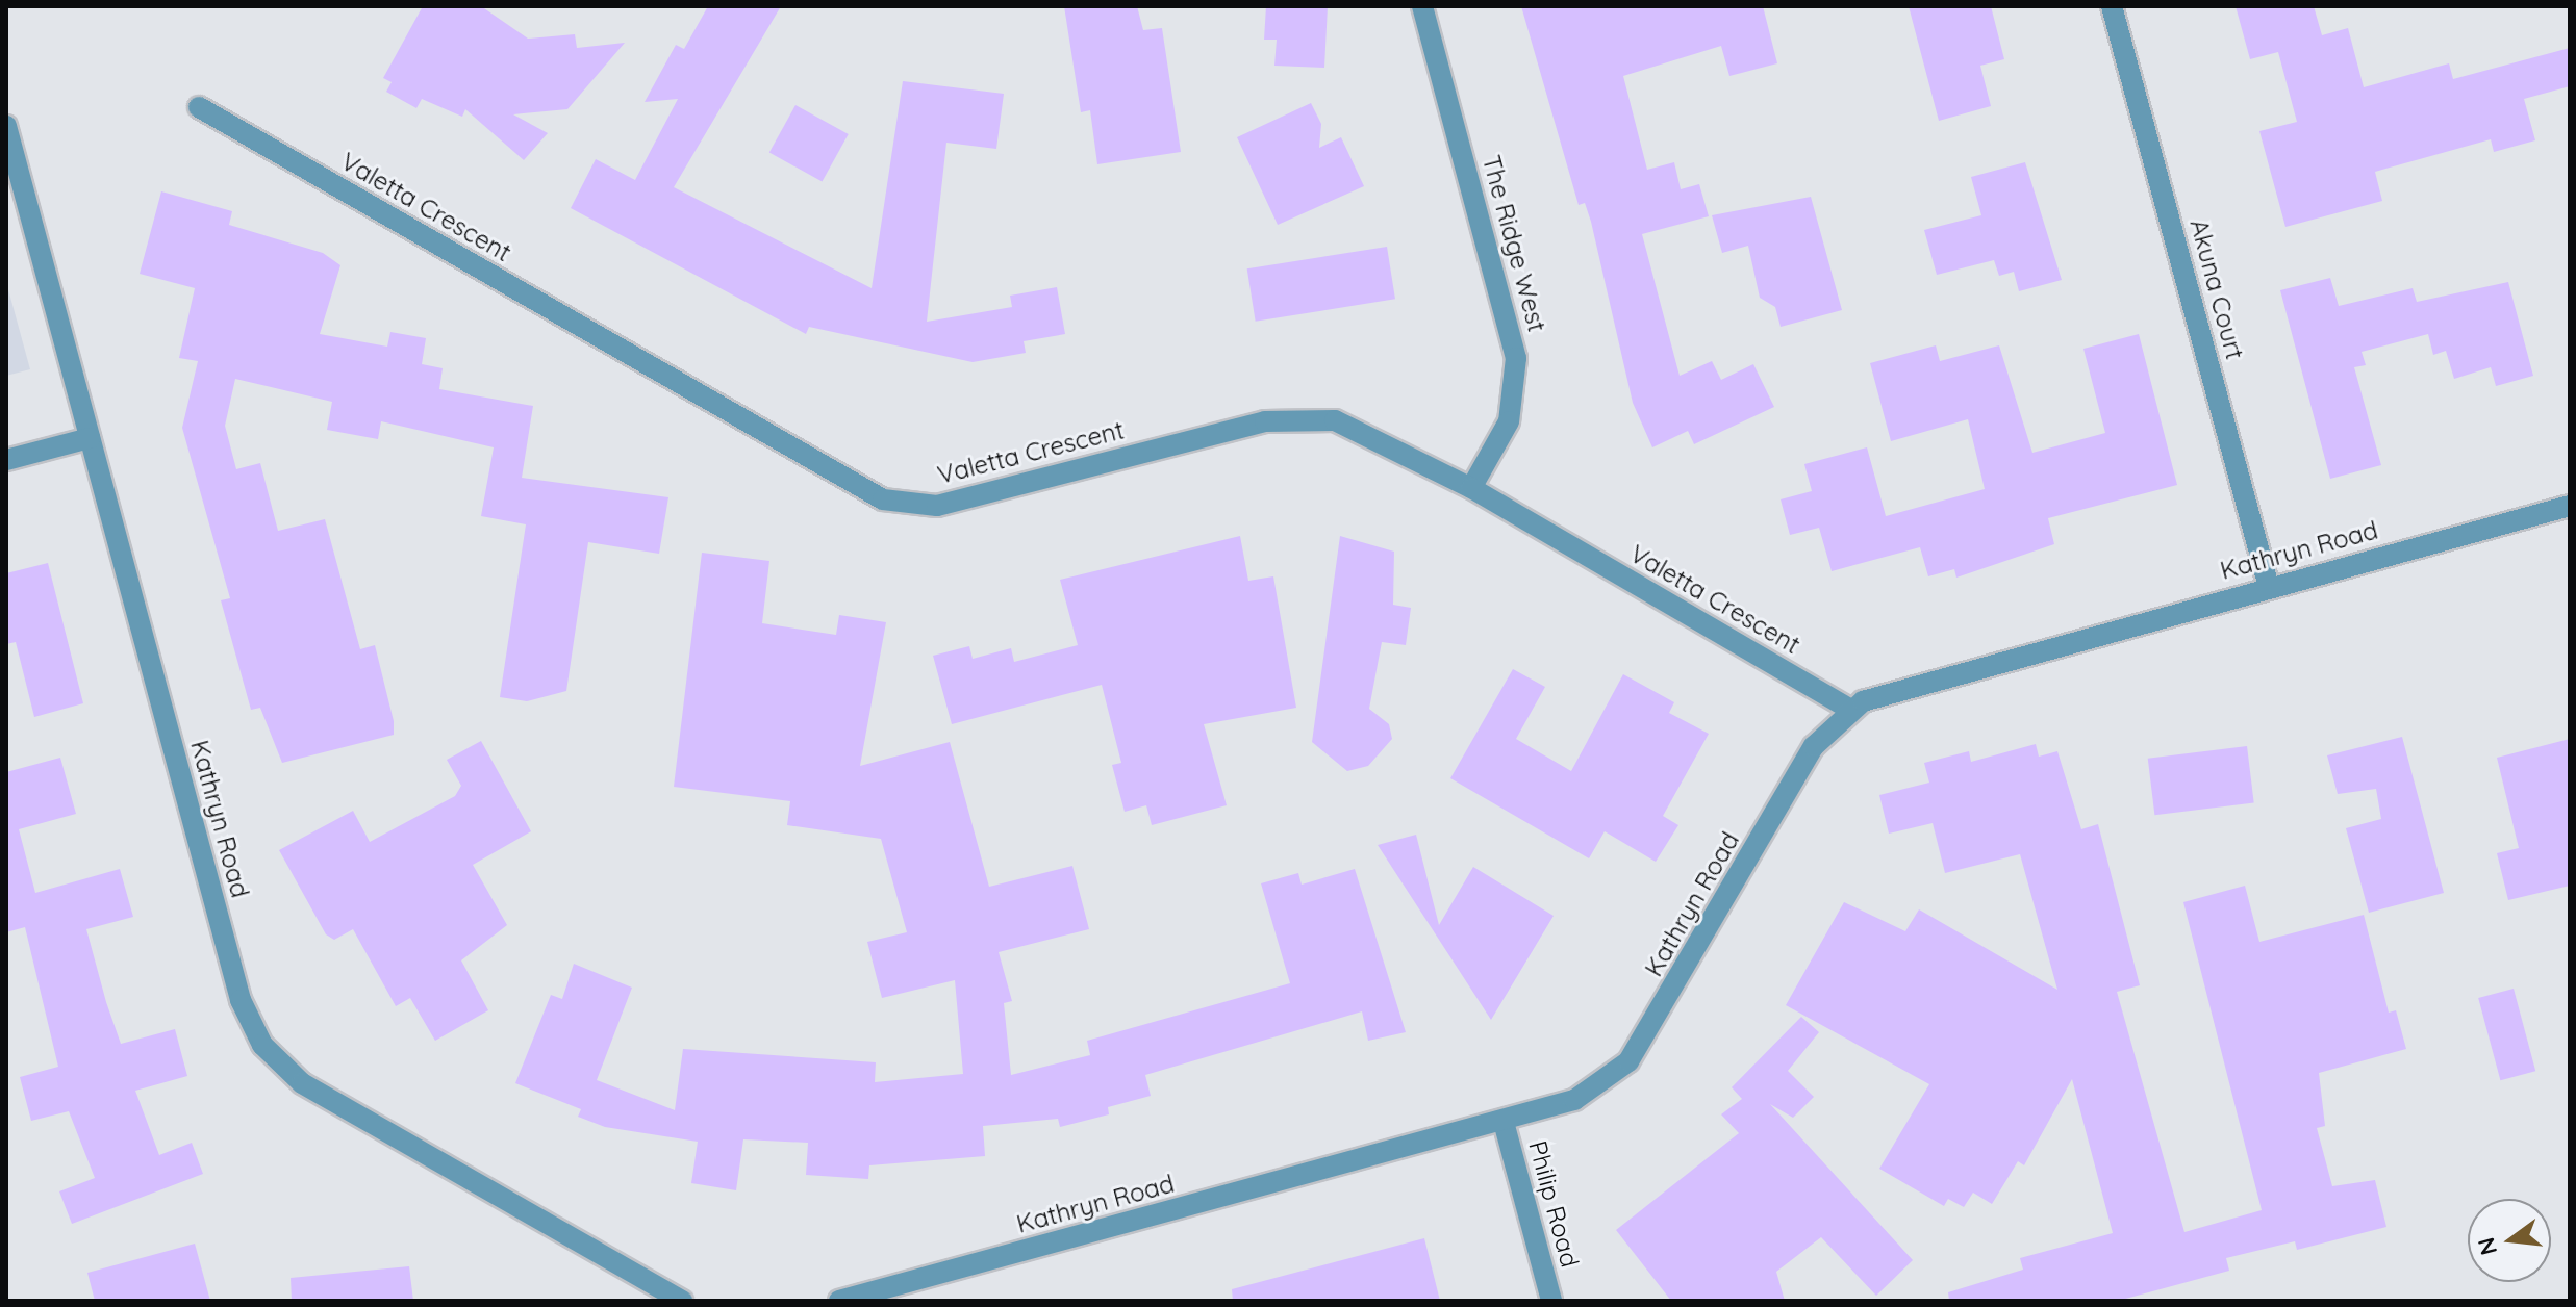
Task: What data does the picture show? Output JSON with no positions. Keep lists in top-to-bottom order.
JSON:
{
  "streets": {
    "street": [
      "Valetta Crescent",
      "The Ridge West",
      "Akuna Court",
      "Kathryn Road",
      "Philip Road"
    ]
  },
  "crossings": [
    ["Valetta Crescent", "The Ridge West"],
    ["Valetta Crescent", "Kathryn Road"],
    ["Akuna Court", "Kathryn Road"],
    ["Kathryn Road", "Philip Road"]
  ],
  "north": "left"
}
